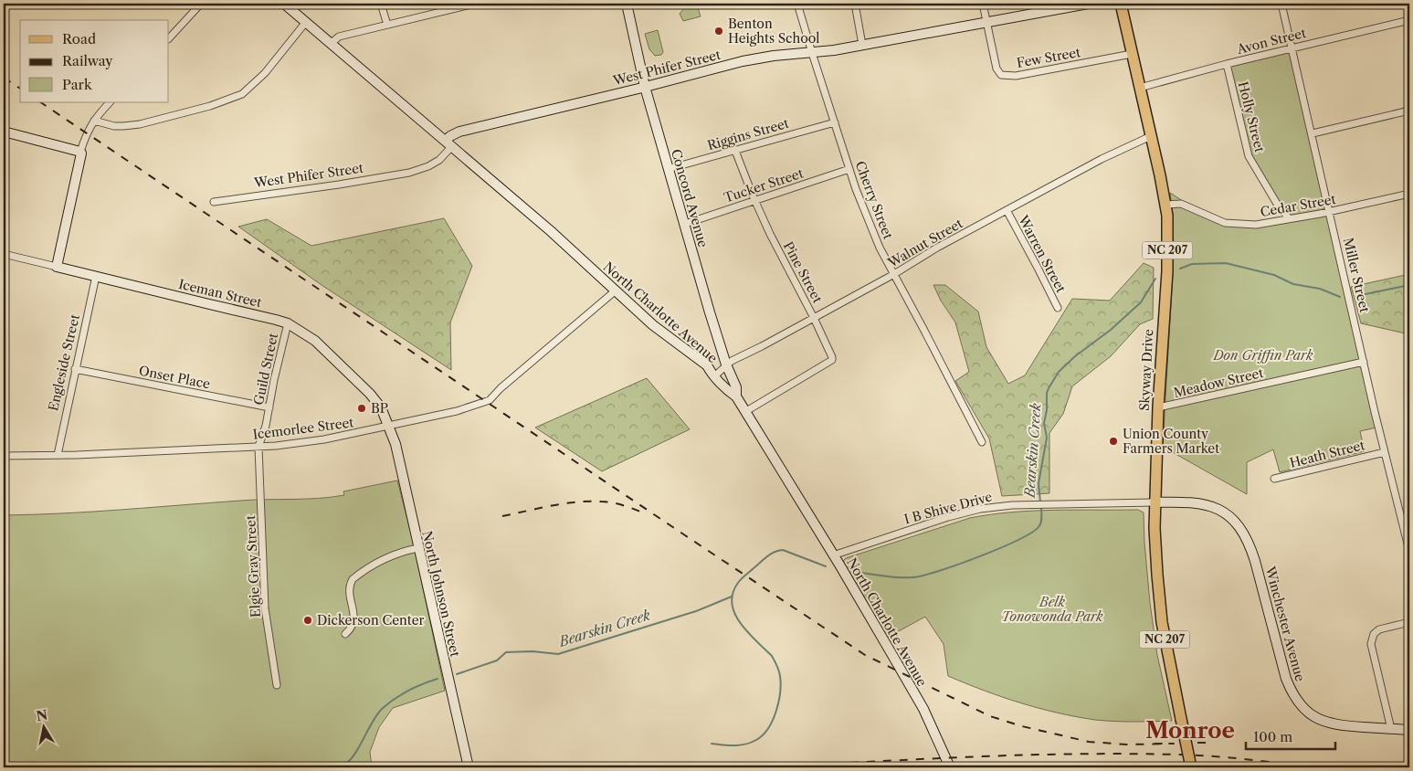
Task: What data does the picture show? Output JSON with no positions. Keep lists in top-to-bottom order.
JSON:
{
  "streets": {
    "main road": [
      "West Phifer Street",
      "Concord Avenue",
      "NC 207",
      "Iceman Street",
      "North Charlotte Avenue",
      "Skyway Drive",
      "North Johnson Street",
      "Winchester Avenue"
    ],
    "street": [
      "Avon Street",
      "Few Street",
      "Holly Street",
      "Riggins Street",
      "Tucker Street",
      "Cherry Street",
      "Cedar Street",
      "Walnut Street",
      "Warren Street",
      "Pine Street",
      "Miller Street",
      "Engleside Street",
      "Guild Street",
      "Onset Place",
      "Meadow Street",
      "Icemorlee Street",
      "Heath Street",
      "I B Shive Drive",
      "Elgie Gray Street"
    ]
  },
  "crossings": [
    ["Avon Street", "Holly Street"],
    ["Avon Street", "Miller Street"],
    ["Avon Street", "Skyway Drive"],
    ["Few Street", "West Phifer Street"],
    ["Few Street", "Skyway Drive"],
    ["West Phifer Street", "Concord Avenue"],
    ["West Phifer Street", "Cherry Street"],
    ["West Phifer Street", "North Charlotte Avenue"],
    ["Holly Street", "Cedar Street"],
    ["Riggins Street", "Concord Avenue"],
    ["Riggins Street", "Cherry Street"],
    ["Riggins Street", "Pine Street"],
    ["Tucker Street", "Concord Avenue"],
    ["Tucker Street", "Cherry Street"],
    ["Tucker Street", "Pine Street"],
    ["Concord Avenue", "Walnut Street"],
    ["Concord Avenue", "North Charlotte Avenue"],
    ["Cherry Street", "Walnut Street"],
    ["Cedar Street", "Miller Street"],
    ["Cedar Street", "Skyway Drive"],
    ["Walnut Street", "Warren Street"],
    ["Walnut Street", "Pine Street"],
    ["Walnut Street", "North Charlotte Avenue"],
    ["Walnut Street", "Skyway Drive"],
    ["Pine Street", "North Charlotte Avenue"],
    ["Miller Street", "Meadow Street"],
    ["Miller Street", "Heath Street"],
    ["Iceman Street", "Engleside Street"],
    ["Iceman Street", "Guild Street"],
    ["Iceman Street", "Icemorlee Street"],
    ["Iceman Street", "North Johnson Street"],
    ["North Charlotte Avenue", "Icemorlee Street"],
    ["North Charlotte Avenue", "I B Shive Drive"],
    ["Engleside Street", "Onset Place"],
    ["Engleside Street", "Icemorlee Street"],
    ["Guild Street", "Onset Place"],
    ["Guild Street", "Icemorlee Street"],
    ["Guild Street", "Elgie Gray Street"],
    ["Skyway Drive", "Meadow Street"],
    ["Skyway Drive", "I B Shive Drive"],
    ["Skyway Drive", "Winchester Avenue"],
    ["Icemorlee Street", "Elgie Gray Street"],
    ["Icemorlee Street", "North Johnson Street"],
    ["I B Shive Drive", "Winchester Avenue"]
  ],
  "districts": ["Monroe"],
  "water": ["Bearskin Creek"],
  "parks": ["Don Griffin Park", "Belk Tonowonda Park"],
  "places": [
    "Benton Heights School",
    "BP",
    "Union County Farmers Market",
    "Dickerson Center"
  ],
  "legend": ["Road", "Railway", "Park"],
  "scale_bar": "100 m",
  "north": "top"
}
